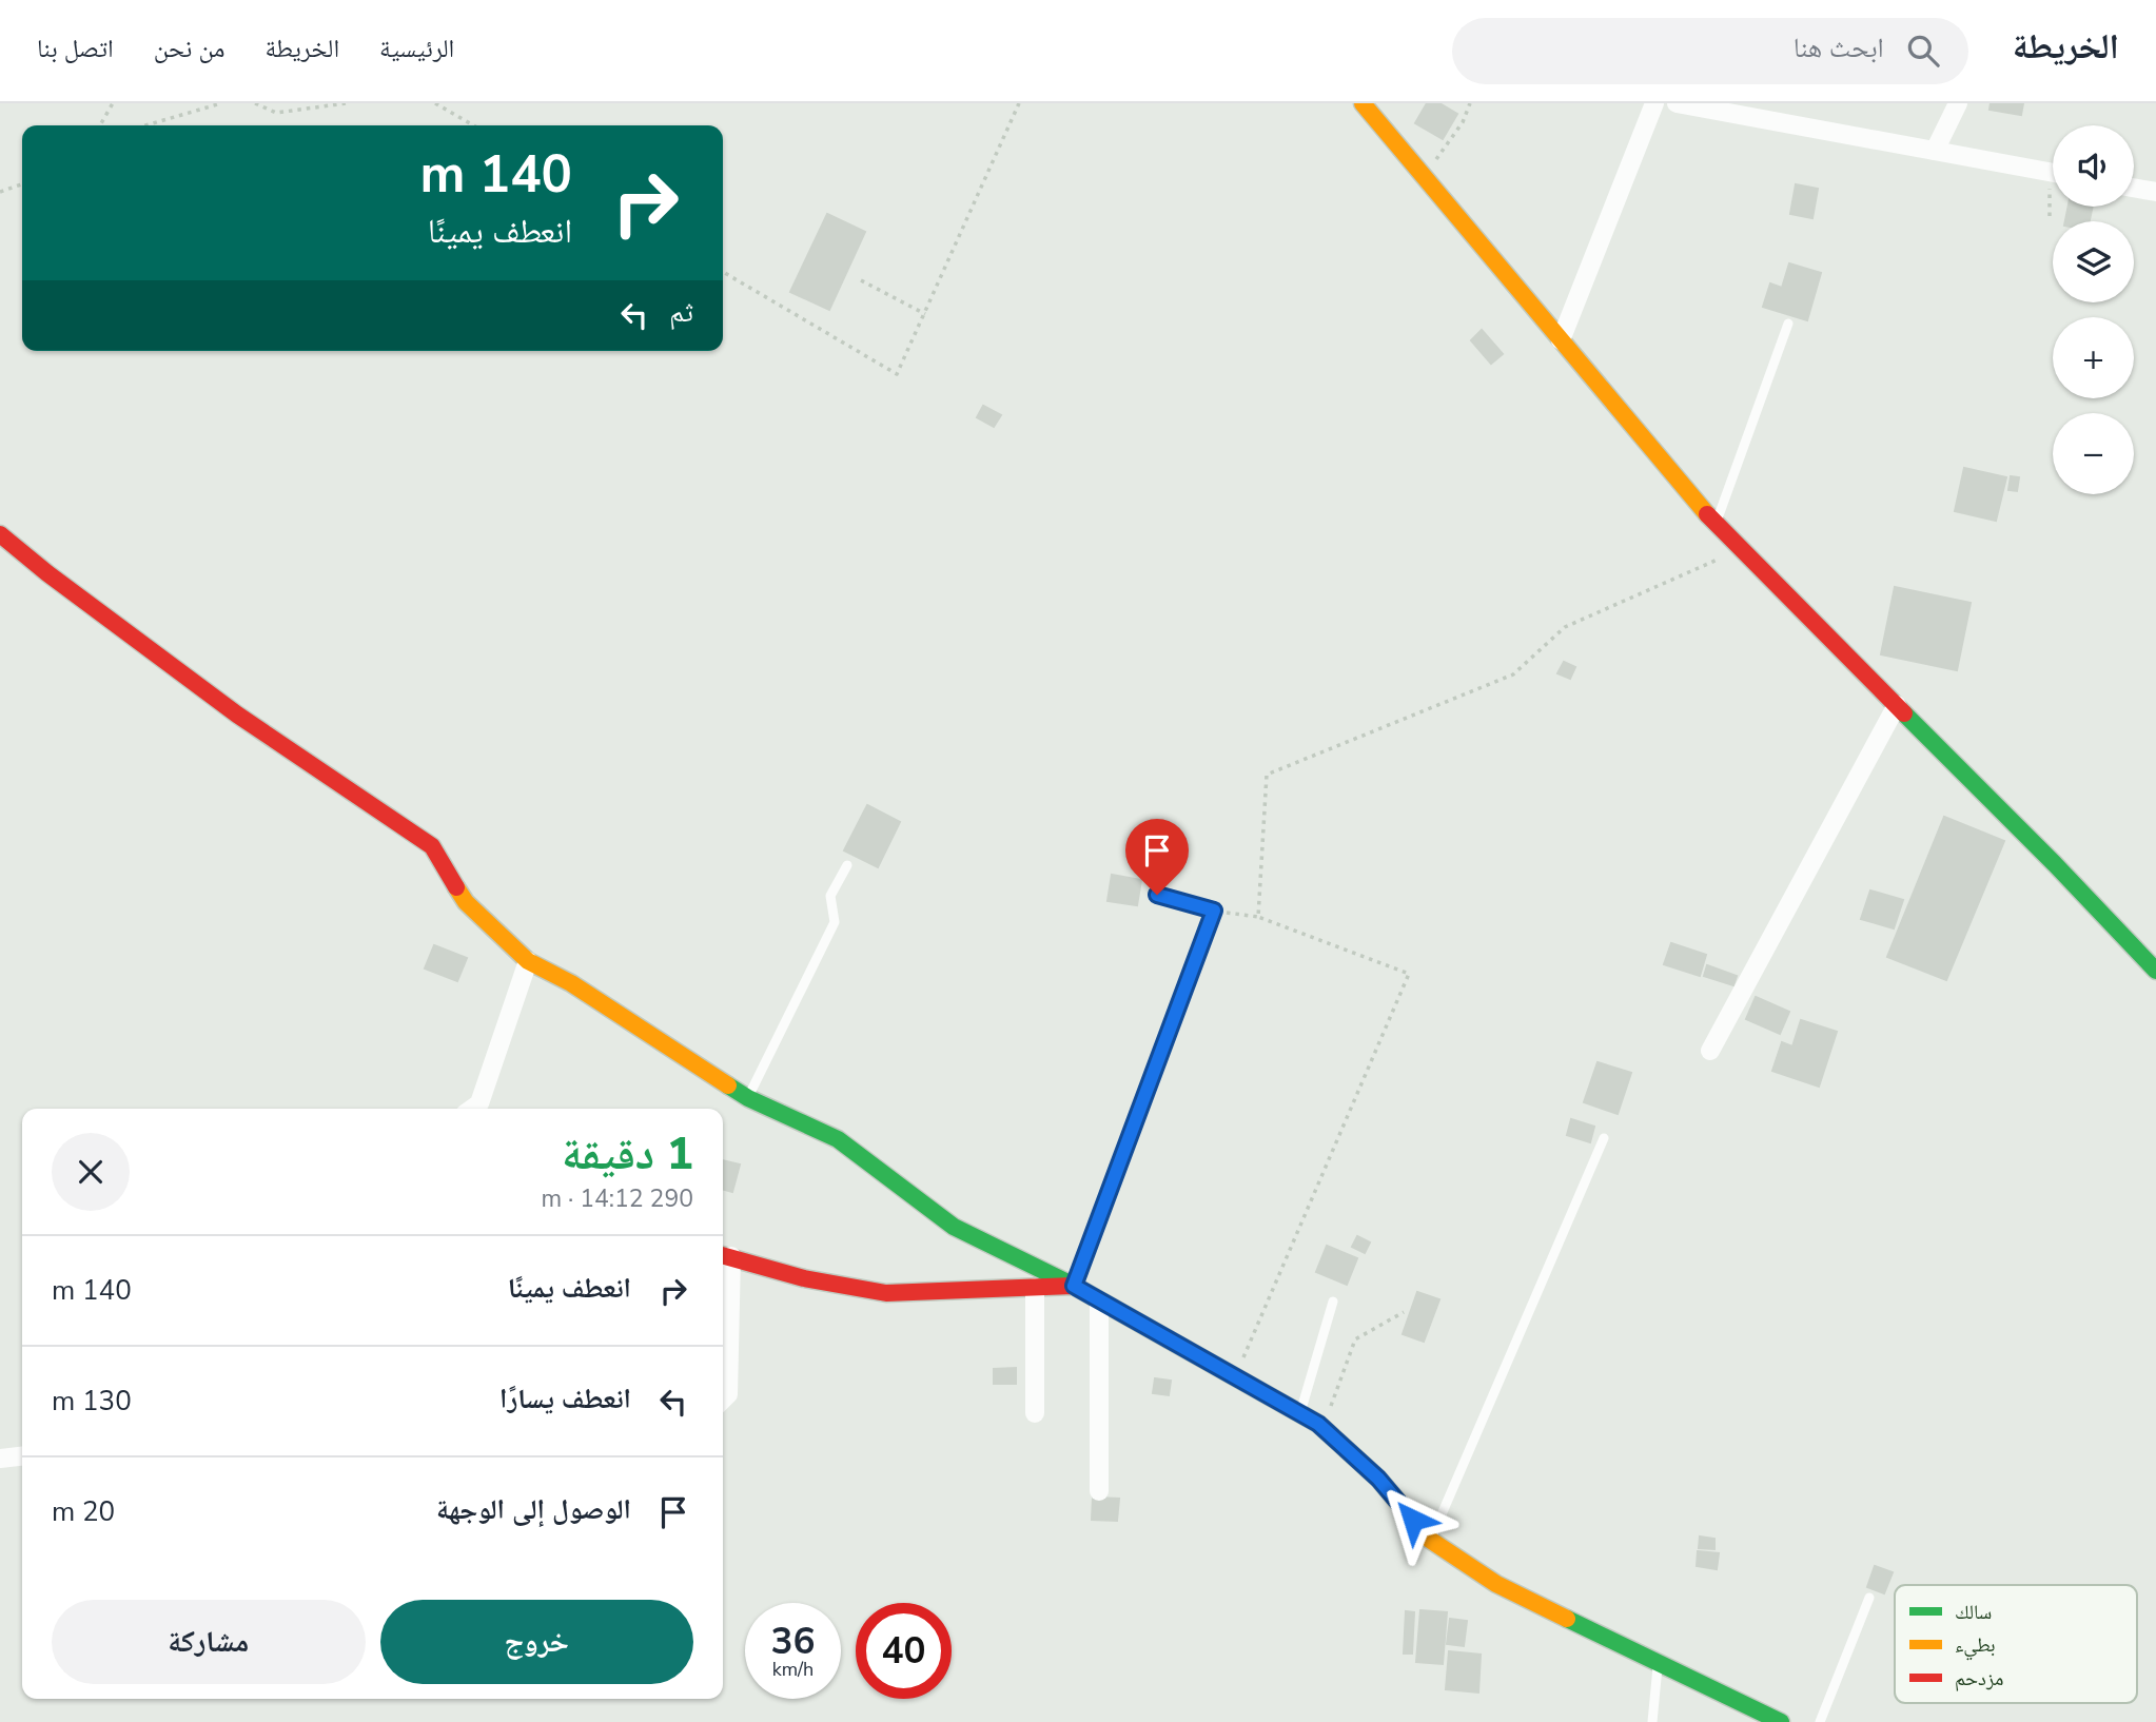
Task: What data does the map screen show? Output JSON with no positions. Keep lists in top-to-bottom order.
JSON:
{
  "legend": ["سالك", "بطيء", "مزدحم"],
  "page": {
    "header": "الخريطة",
    "search": "ابحث هنا",
    "nav": [
      "الرئيسية",
      "الخريطة",
      "من نحن",
      "اتصل بنا"
    ],
    "map_buttons": ["+", "−"],
    "turn": ["140 m", "انعطف يمينًا"],
    "then": "ثم",
    "heading": ["1 دقيقة", "290 m · 14:12"],
    "list": [
      {
        "name": "انعطف يمينًا",
        "value": "140 m"
      },
      {
        "name": "انعطف يسارًا",
        "value": "130 m"
      },
      {
        "name": "الوصول إلى الوجهة",
        "value": "20 m"
      }
    ],
    "buttons": ["خروج", "مشاركة"],
    "speed": "36 km/h",
    "limit": "40"
  }
}
